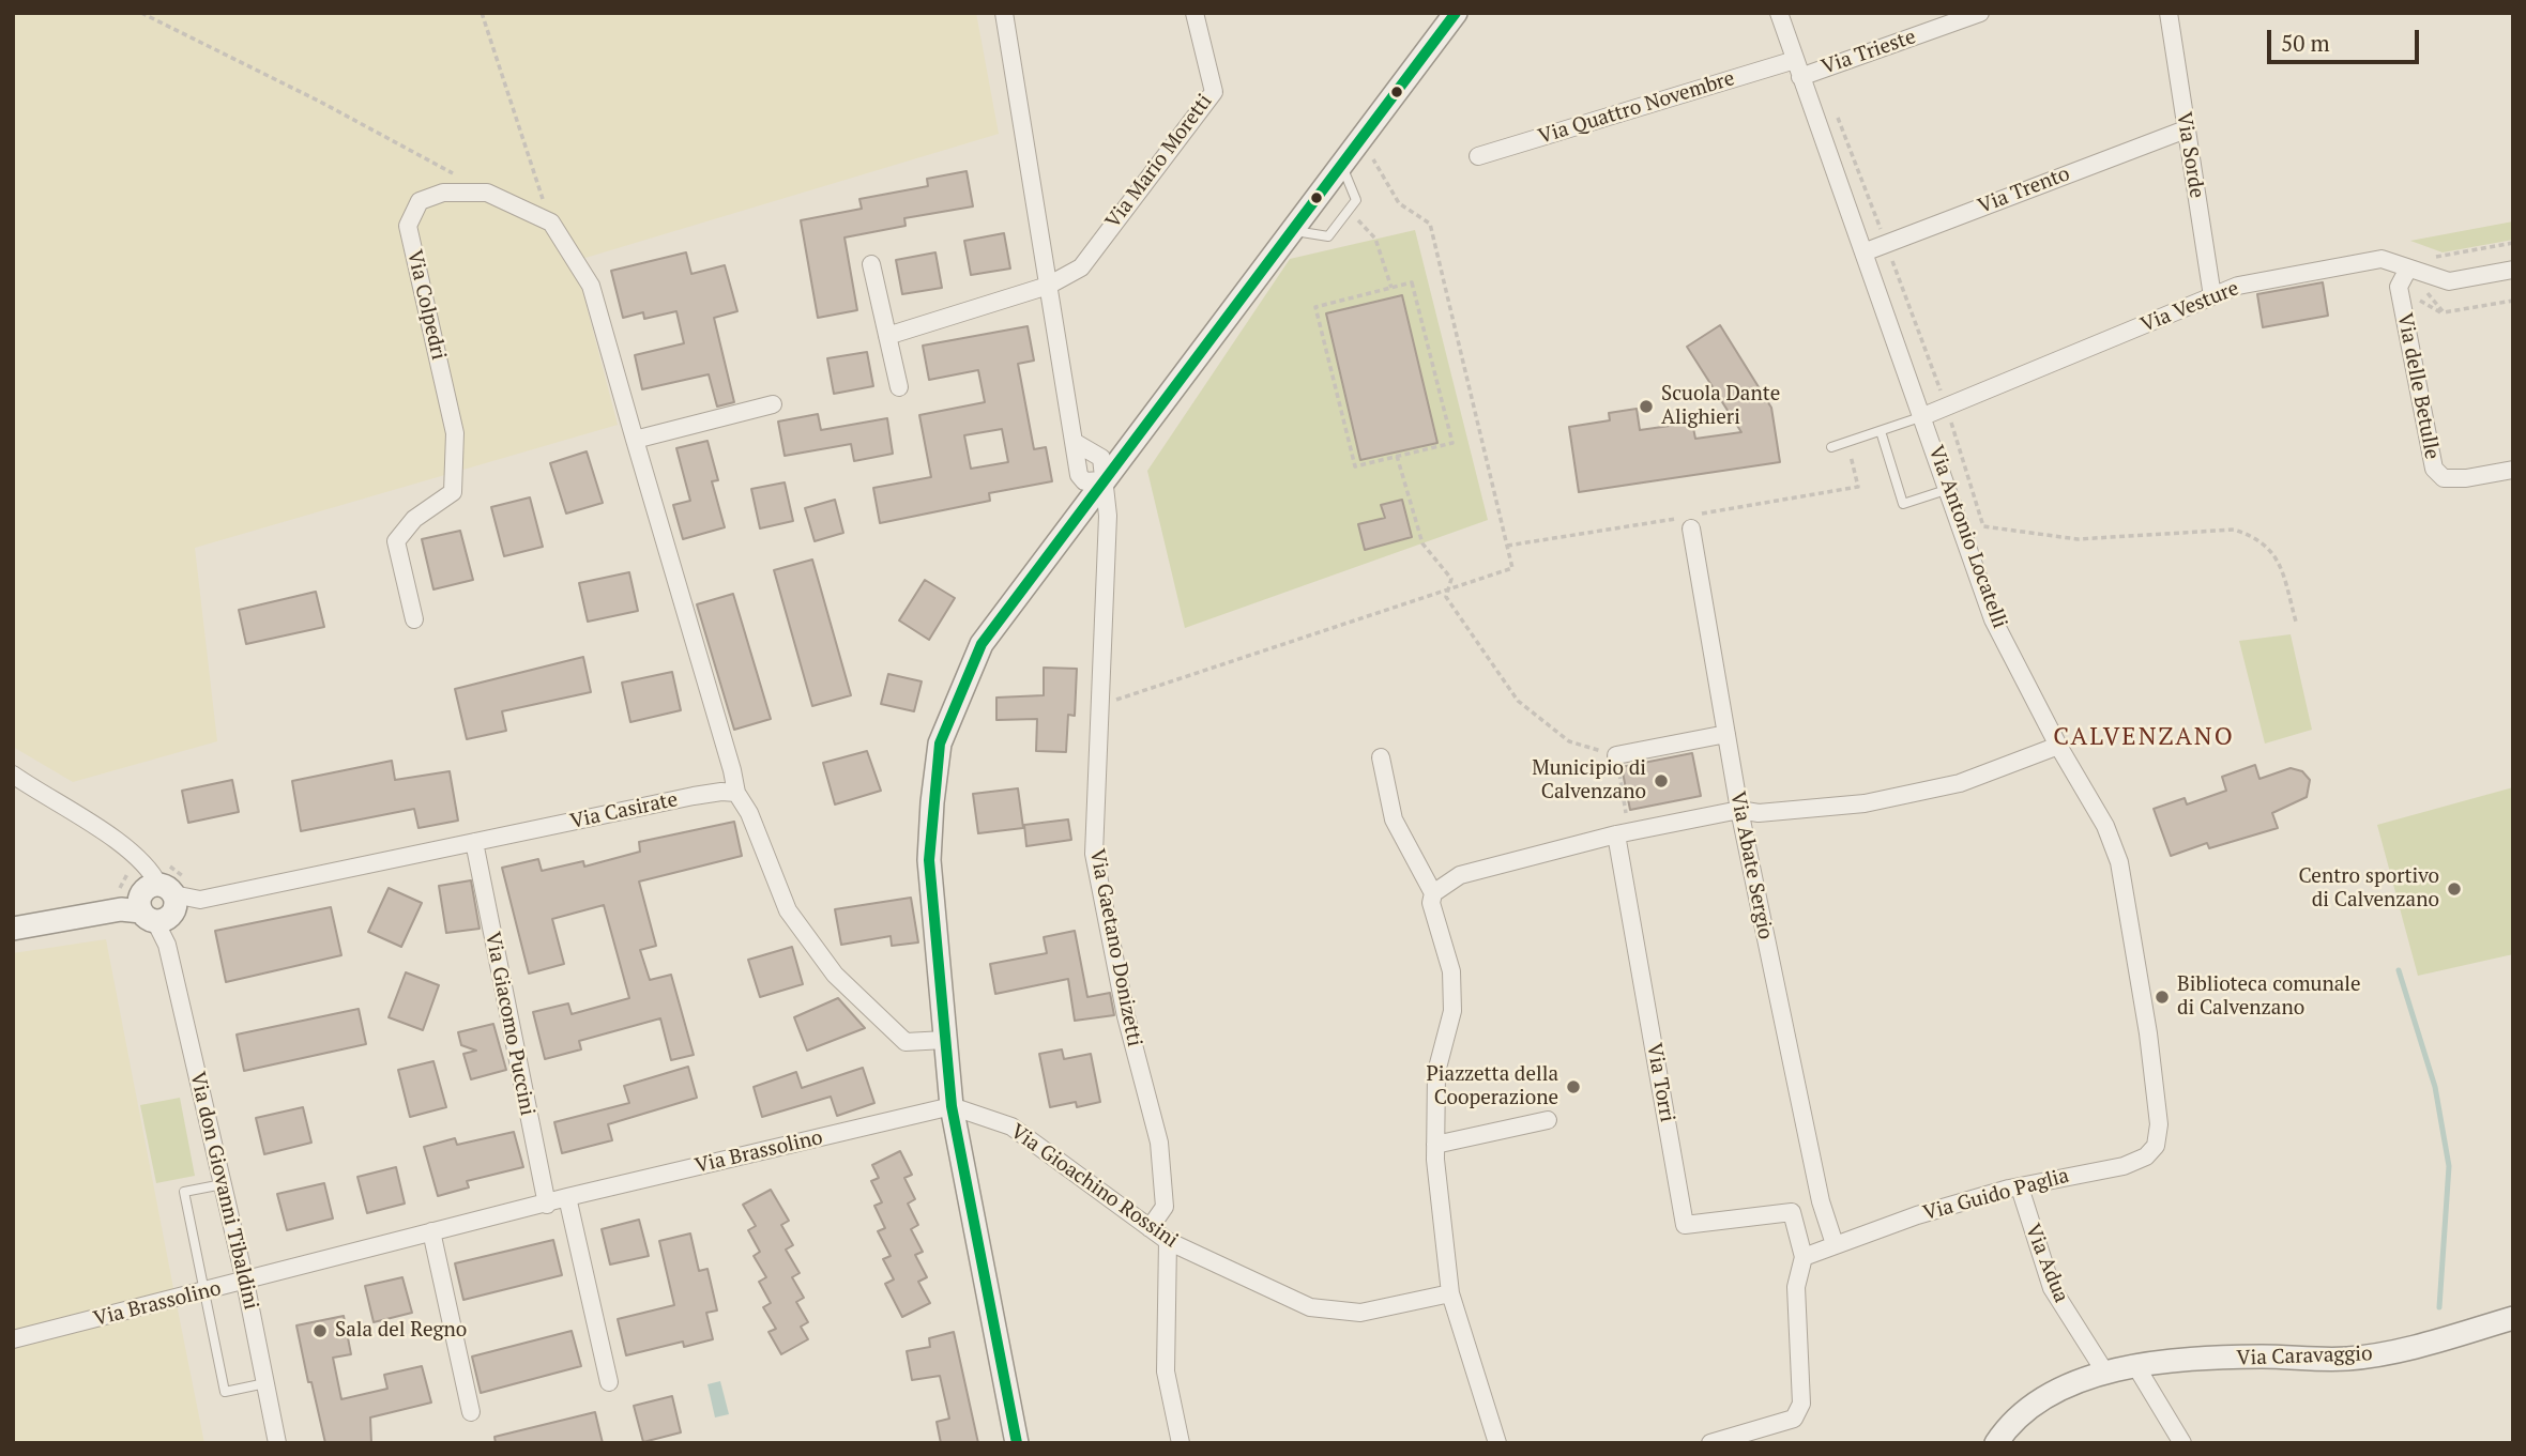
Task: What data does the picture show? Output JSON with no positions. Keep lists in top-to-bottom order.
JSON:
{
  "streets": {
    "main road": ["Via Casirate", "Via Caravaggio"],
    "street": [
      "Via Trieste",
      "Via Quattro Novembre",
      "Via Sorde",
      "Via Mario Moretti",
      "Via Trento",
      "Via Colpedri",
      "Via Vesture",
      "Via delle Betulle",
      "Via Antonio Locatelli",
      "Via Abate Sergio",
      "Via Gaetano Donizetti",
      "Via Giacomo Puccini",
      "Via Torri",
      "Via Brassolino",
      "Via Gioachino Rossini",
      "Via don Giovanni Tibaldini",
      "Via Guido Paglia",
      "Via Adua"
    ]
  },
  "crossings": [
    ["Via Trieste", "Via Quattro Novembre"],
    ["Via Trieste", "Via Antonio Locatelli"],
    ["Via Quattro Novembre", "Via Antonio Locatelli"],
    ["Via Sorde", "Via Trento"],
    ["Via Sorde", "Via Vesture"],
    ["Via Mario Moretti", "Via Gaetano Donizetti"],
    ["Via Trento", "Via Antonio Locatelli"],
    ["Via Vesture", "Via delle Betulle"],
    ["Via Vesture", "Via Antonio Locatelli"],
    ["Via Antonio Locatelli", "Via Guido Paglia"],
    ["Via Casirate", "Via Giacomo Puccini"],
    ["Via Casirate", "Via don Giovanni Tibaldini"],
    ["Via Abate Sergio", "Via Guido Paglia"],
    ["Via Gaetano Donizetti", "Via Gioachino Rossini"],
    ["Via Giacomo Puccini", "Via Brassolino"],
    ["Via Torri", "Via Guido Paglia"],
    ["Via Brassolino", "Via Gioachino Rossini"],
    ["Via Brassolino", "Via don Giovanni Tibaldini"],
    ["Via Guido Paglia", "Via Adua"],
    ["Via Adua", "Via Caravaggio"]
  ],
  "districts": ["CALVENZANO"],
  "places": [
    "Scuola Dante Alighieri",
    "Municipio di Calvenzano",
    "Centro sportivo di Calvenzano",
    "Biblioteca comunale di Calvenzano",
    "Piazzetta della Cooperazione",
    "Sala del Regno"
  ],
  "scale_bar": "50 m"
}
